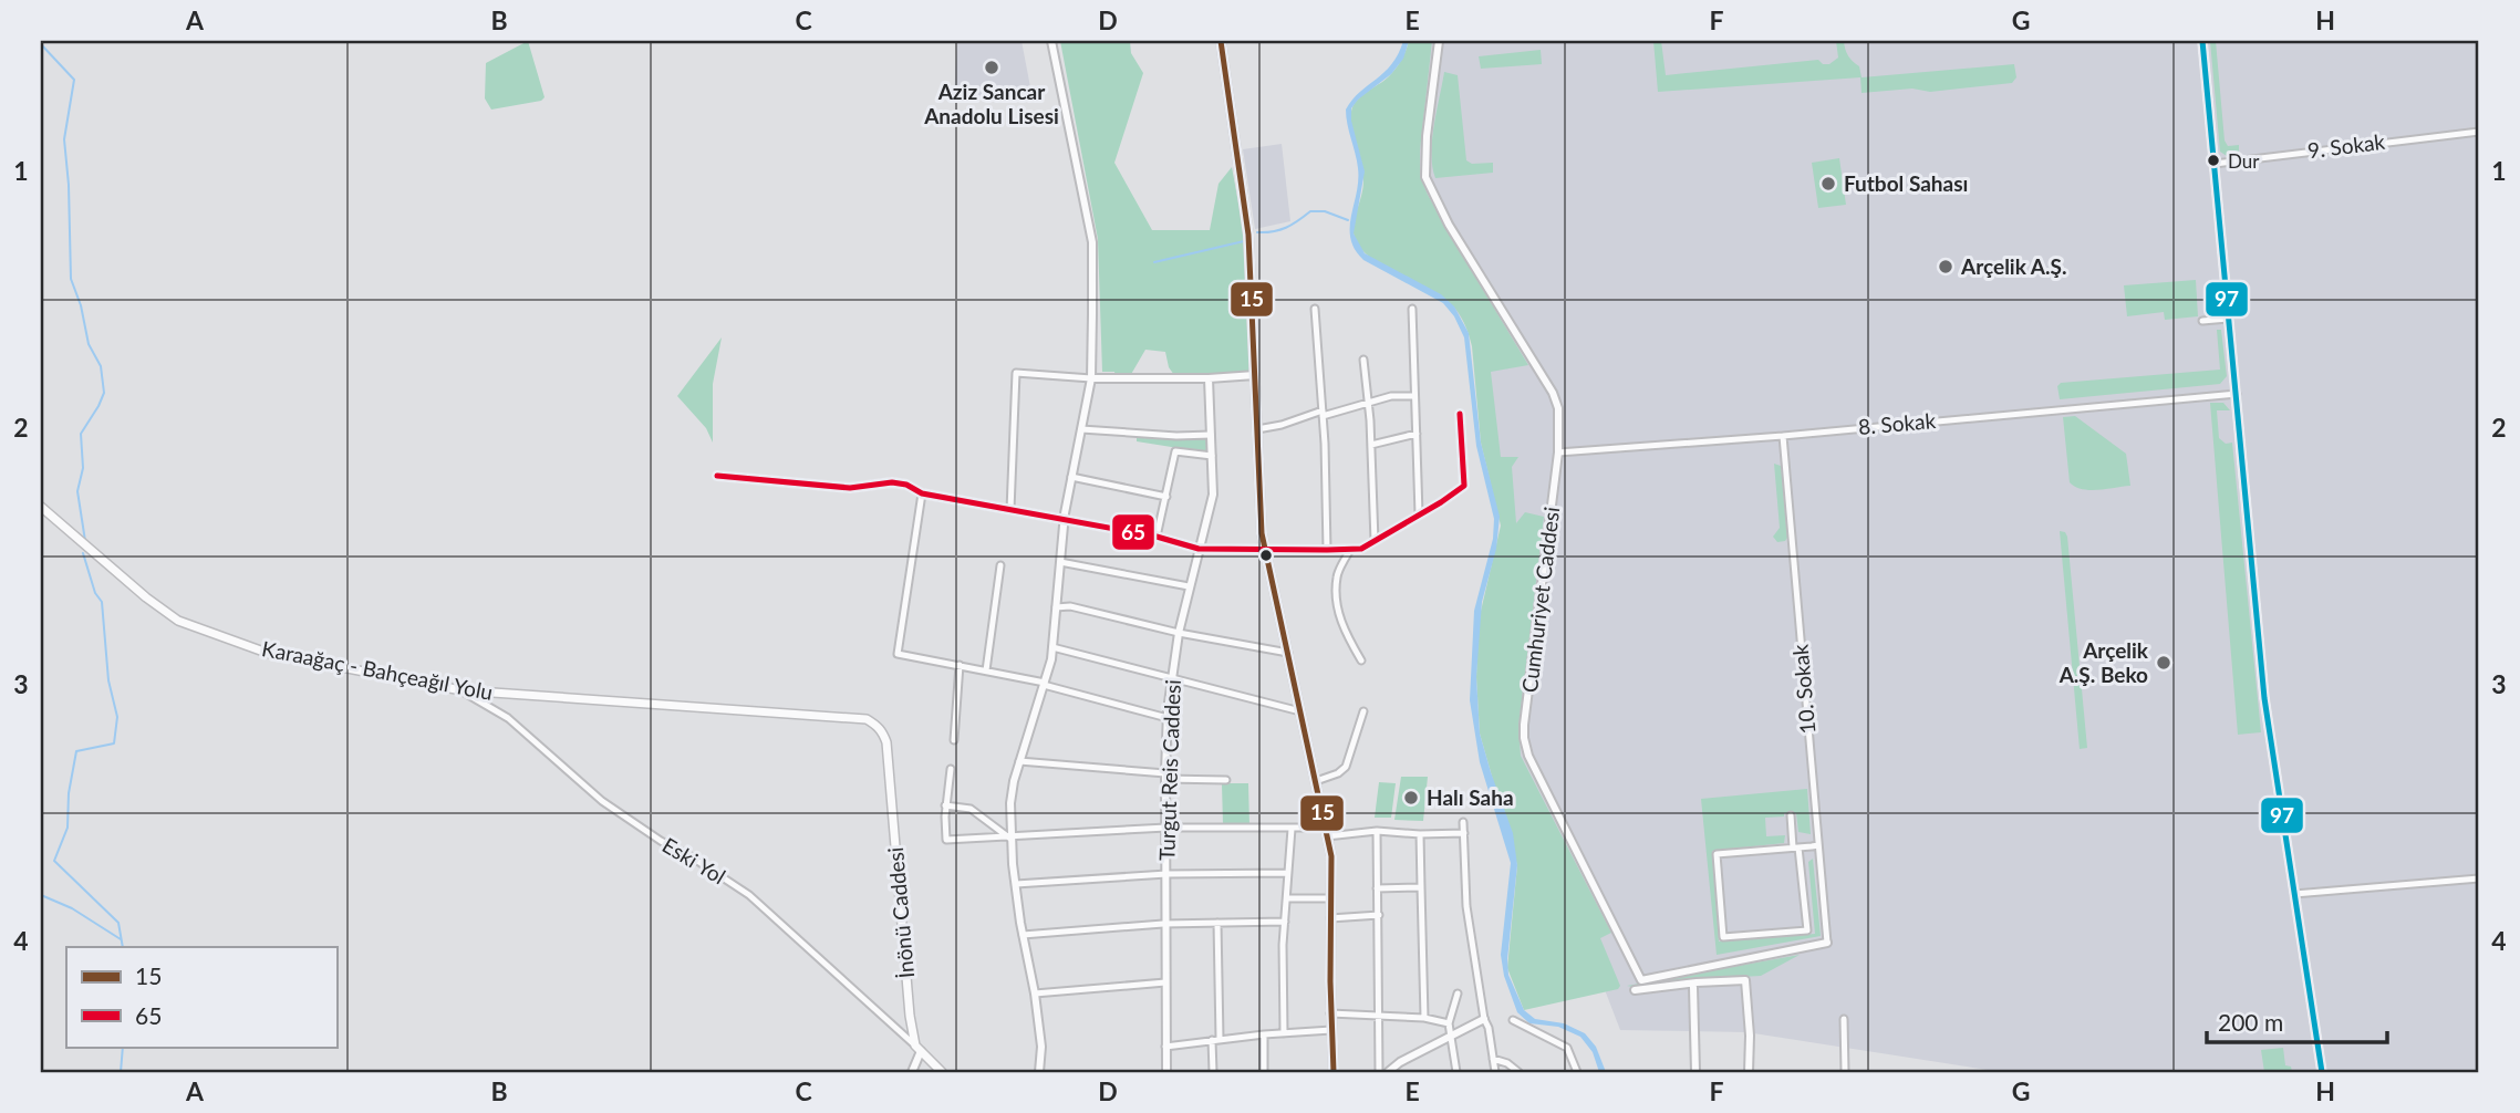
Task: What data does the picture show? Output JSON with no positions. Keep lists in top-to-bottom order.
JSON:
{
  "streets": {
    "main road": ["Karaağaç - Bahçeağıl Yolu", "İnönü Caddesi"],
    "street": [
      "9. Sokak",
      "8. Sokak",
      "Cumhuriyet Caddesi",
      "10. Sokak",
      "Turgut Reis Caddesi",
      "Eski Yol"
    ]
  },
  "crossings": [
    ["8. Sokak", "Cumhuriyet Caddesi"],
    ["8. Sokak", "10. Sokak"],
    ["Cumhuriyet Caddesi", "10. Sokak"],
    ["Karaağaç - Bahçeağıl Yolu", "Eski Yol"],
    ["Karaağaç - Bahçeağıl Yolu", "İnönü Caddesi"],
    ["Eski Yol", "İnönü Caddesi"]
  ],
  "places": [
    "Aziz Sancar Anadolu Lisesi",
    "Dur",
    "Futbol Sahası",
    "Arçelik A.Ş.",
    "Arçelik A.Ş. Beko",
    "Halı Saha"
  ],
  "lines": ["transit line 15", "transit line 97", "transit line 65"],
  "legend": ["15", "65"],
  "scale_bar": "200 m",
  "grid": {
    "columns": [
      "A",
      "B",
      "C",
      "D",
      "E",
      "F",
      "G",
      "H"
    ],
    "rows": [
      "1",
      "2",
      "3",
      "4"
    ]
  }
}
